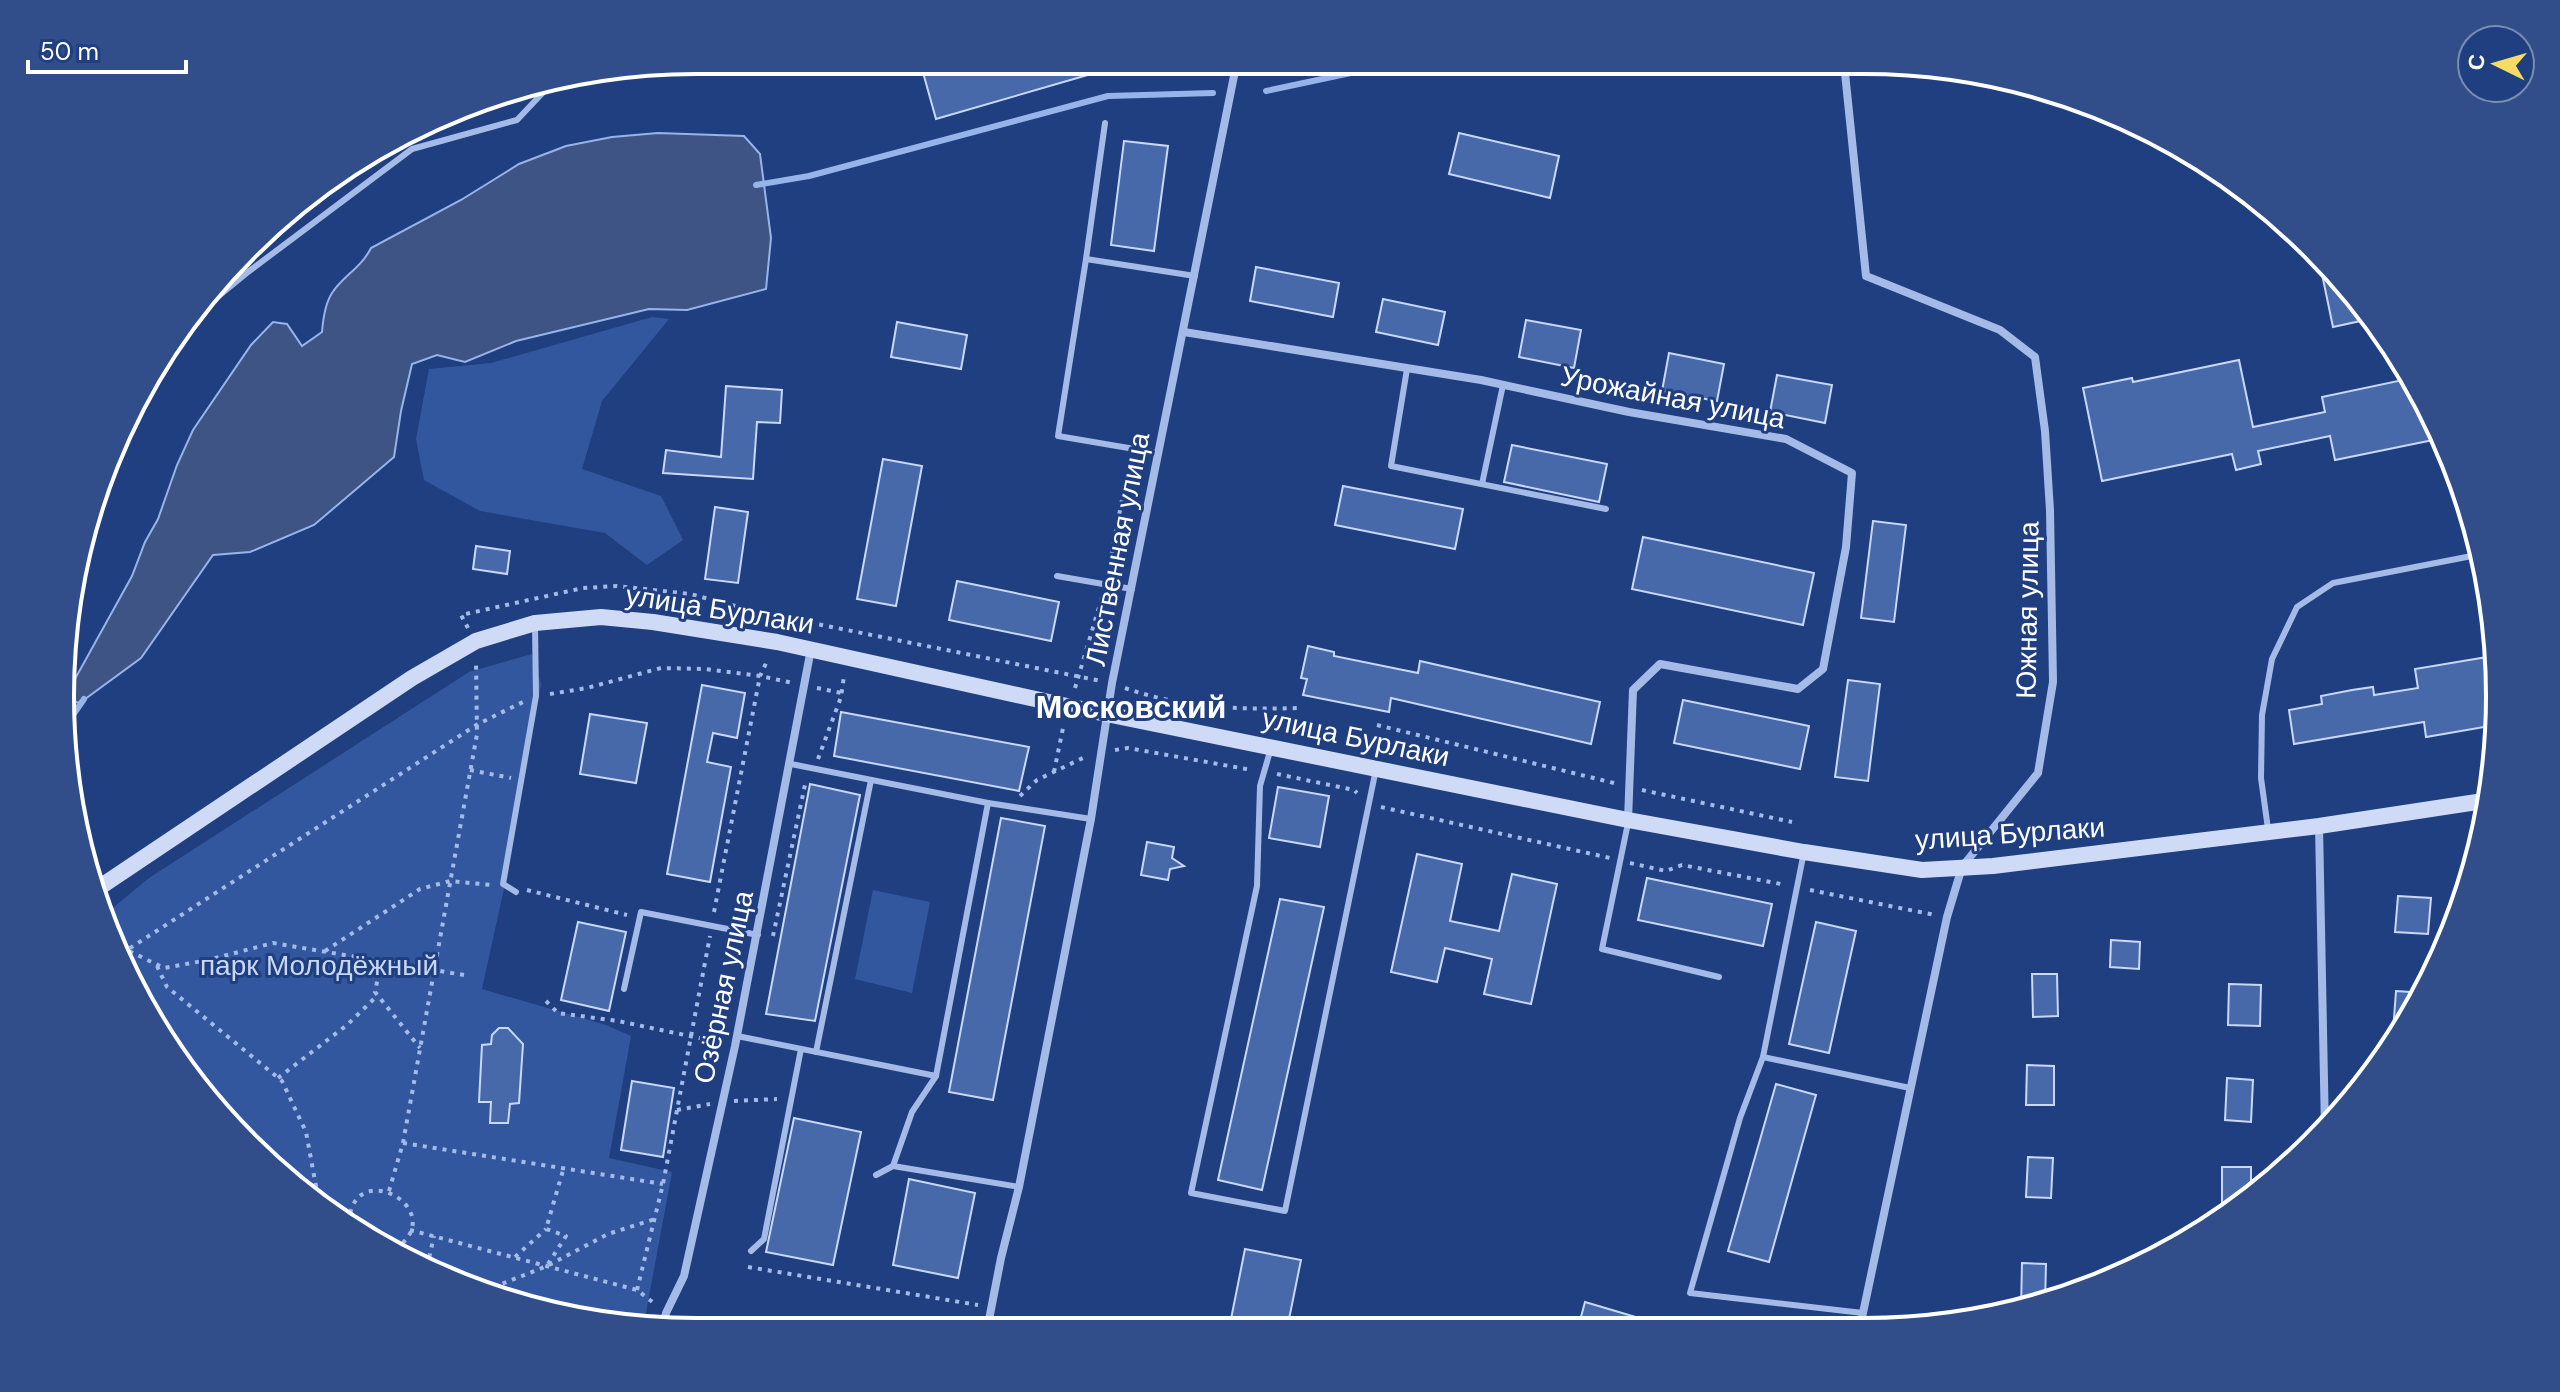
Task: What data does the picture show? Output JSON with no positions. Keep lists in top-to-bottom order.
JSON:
{
  "streets": {
    "street": [
      "Урожайная улица",
      "Лиственная улица",
      "улица Бурлаки",
      "Южная улица",
      "Озёрная улица"
    ]
  },
  "crossings": [
    ["Урожайная улица", "Лиственная улица"],
    ["Урожайная улица", "улица Бурлаки"],
    ["Лиственная улица", "улица Бурлаки"],
    ["улица Бурлаки", "Южная улица"],
    ["улица Бурлаки", "Озёрная улица"]
  ],
  "districts": ["Московский"],
  "parks": ["парк Молодёжный"],
  "scale_bar": "50 m",
  "north": "left"
}
